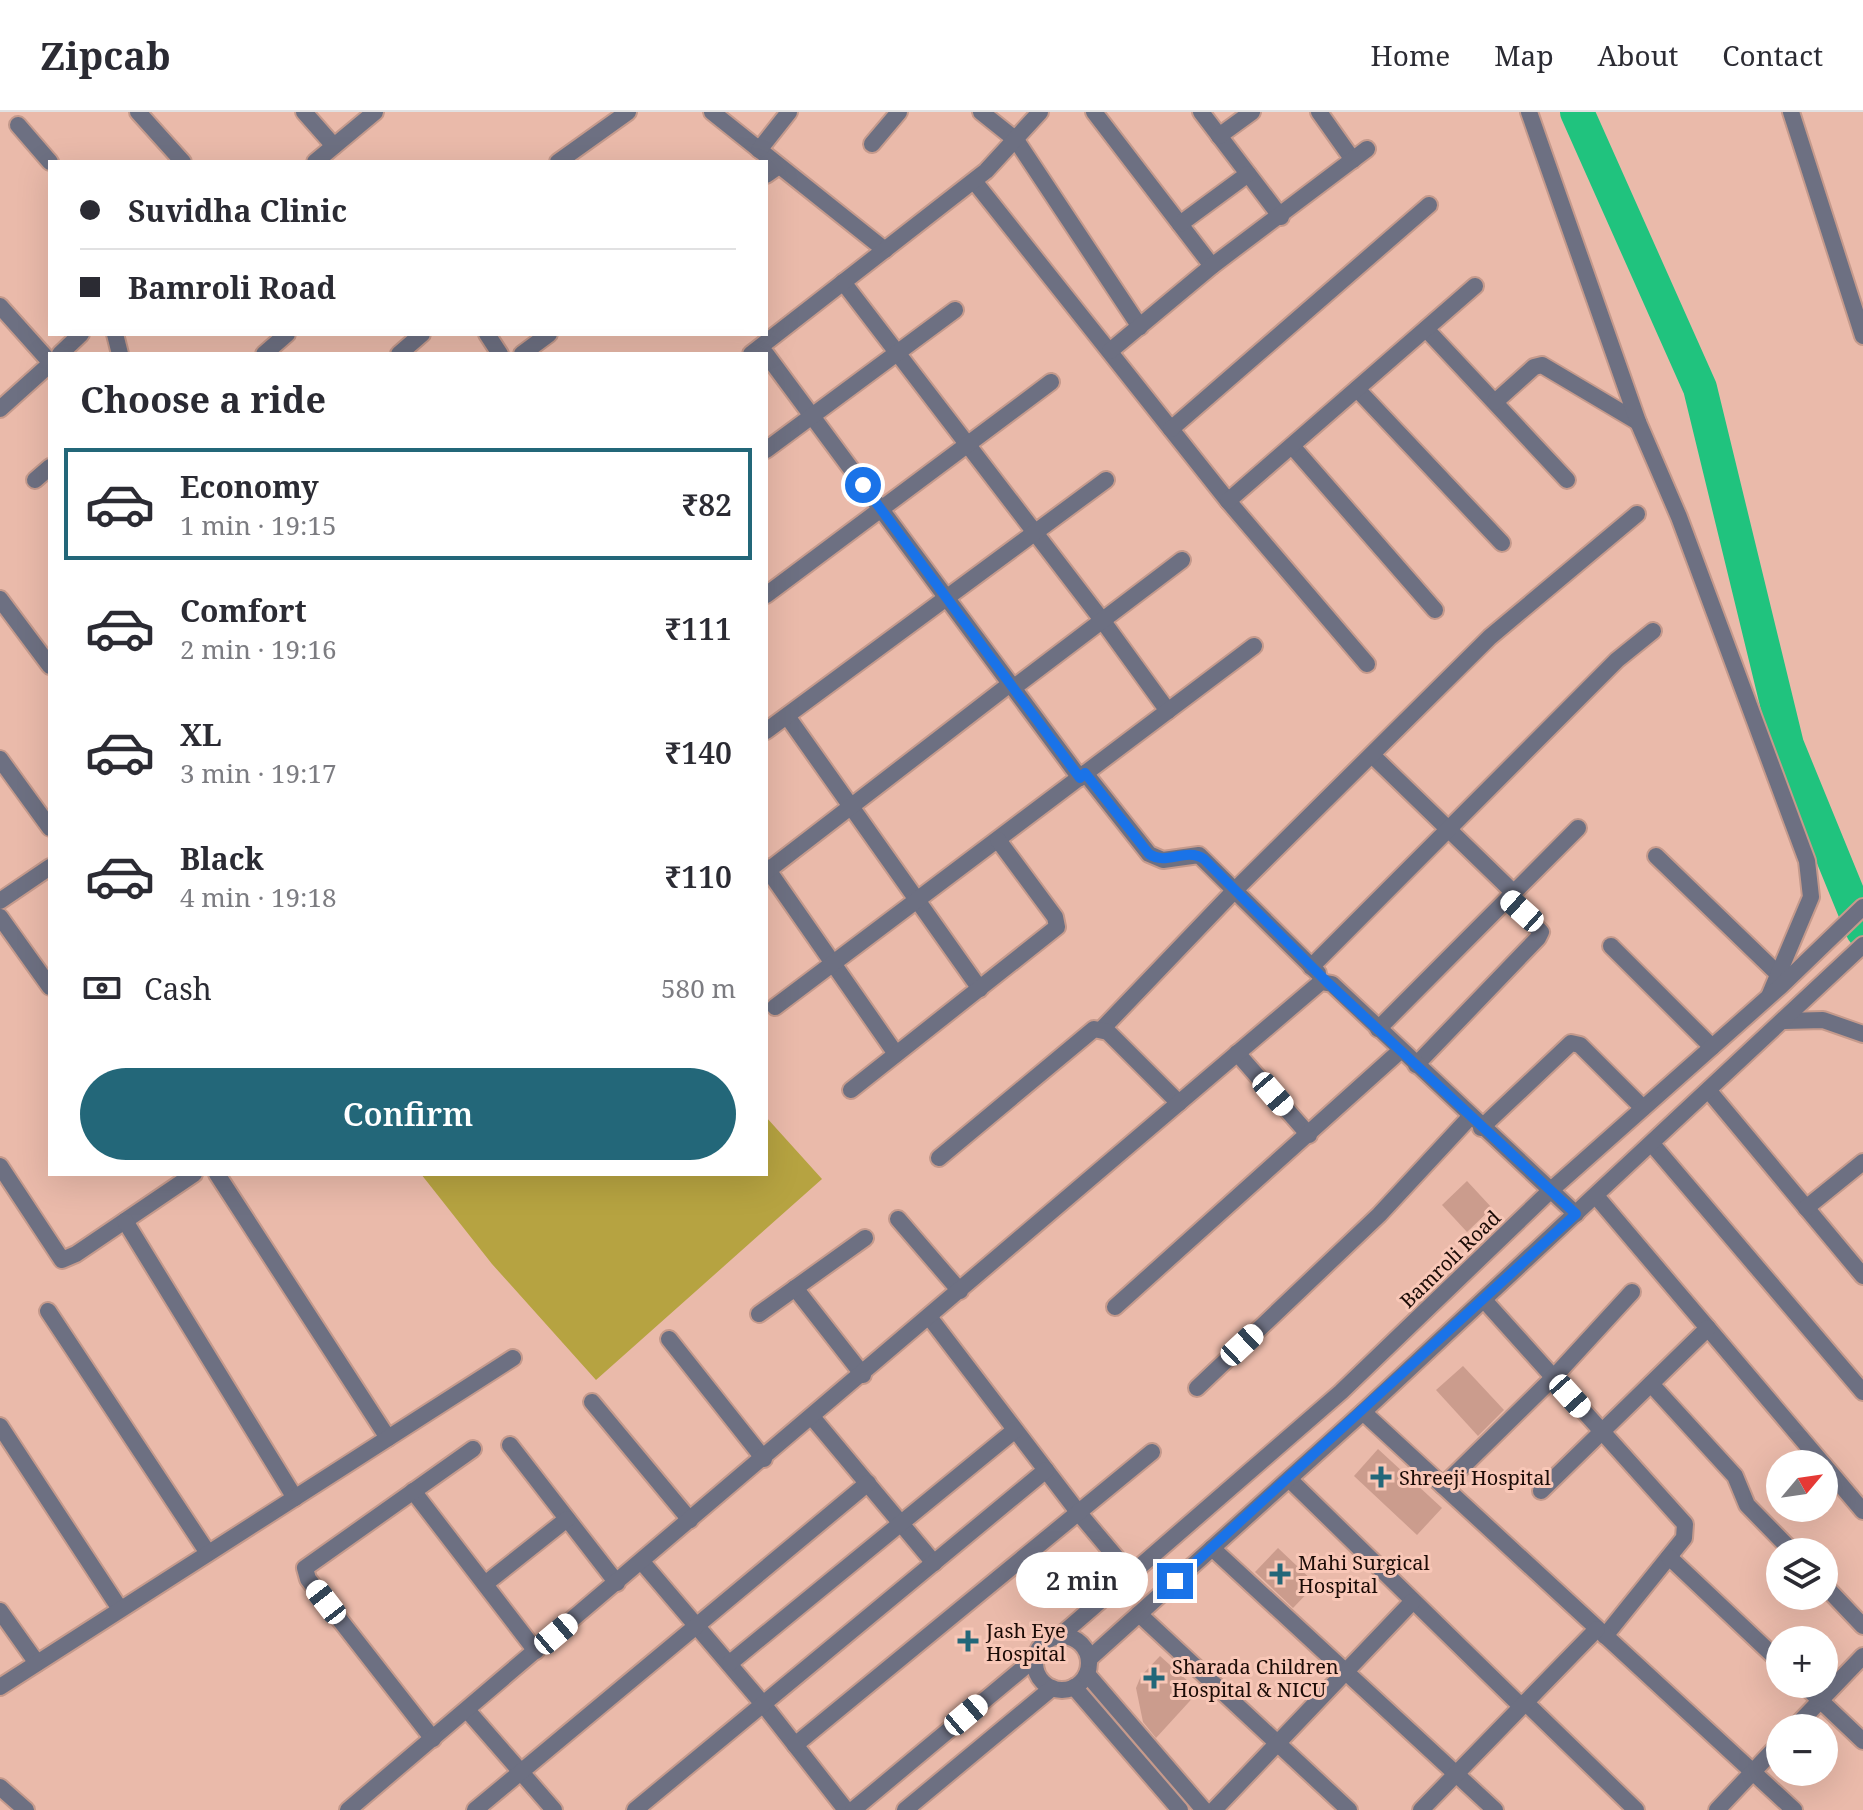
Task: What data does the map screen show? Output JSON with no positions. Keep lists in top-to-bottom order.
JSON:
{
  "streets": {
    "street": ["Bamroli Road"]
  },
  "places": {
    "health": [
      "Shreeji Hospital",
      "Mahi Surgical Hospital",
      "Jash Eye Hospital",
      "Sharada Children Hospital & NICU"
    ]
  },
  "north": "top right",
  "page": {
    "header": "Zipcab",
    "nav": [
      "Home",
      "Map",
      "About",
      "Contact"
    ],
    "banner": ["Suvidha Clinic", "Bamroli Road"],
    "heading": "Choose a ride",
    "list": [
      {
        "name": "Economy",
        "note": "1 min · 19:15",
        "value": "₹82"
      },
      {
        "name": "Comfort",
        "note": "2 min · 19:16",
        "value": "₹111"
      },
      {
        "name": "XL",
        "note": "3 min · 19:17",
        "value": "₹140"
      },
      {
        "name": "Black",
        "note": "4 min · 19:18",
        "value": "₹110"
      }
    ],
    "pay": ["Cash", "580 m"],
    "buttons": "Confirm",
    "map_buttons": ["+", "−"],
    "bubble": "2 min"
  }
}
